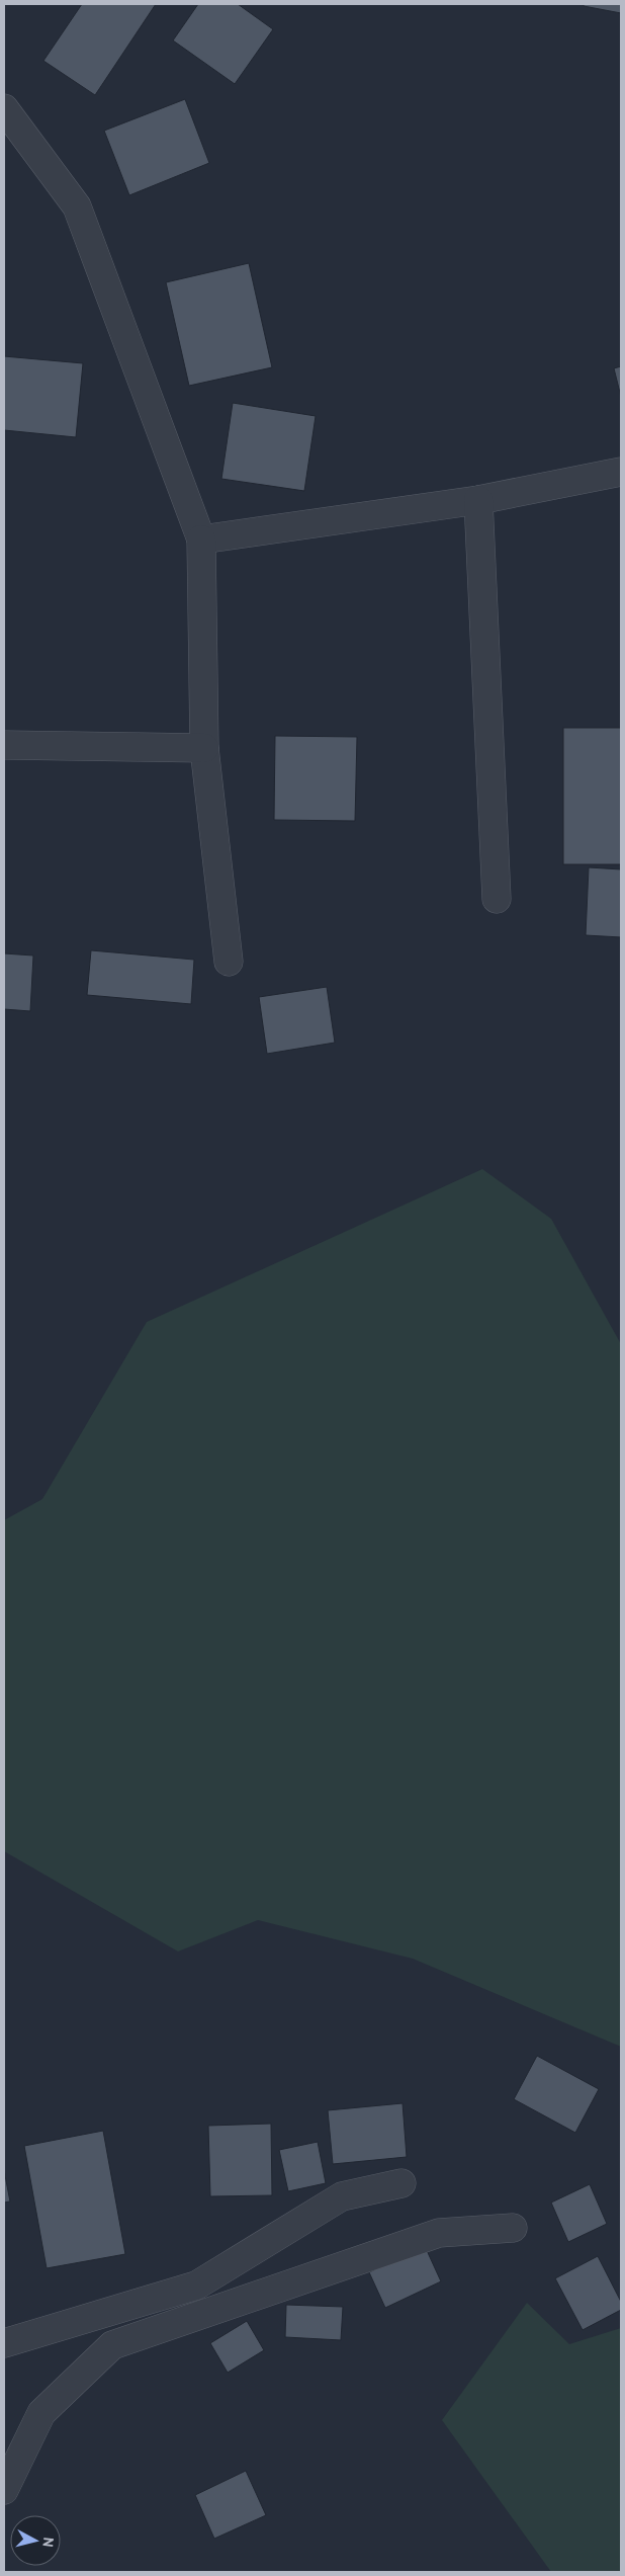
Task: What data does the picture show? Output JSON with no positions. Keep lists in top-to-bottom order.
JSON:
{
  "north": "right"
}
